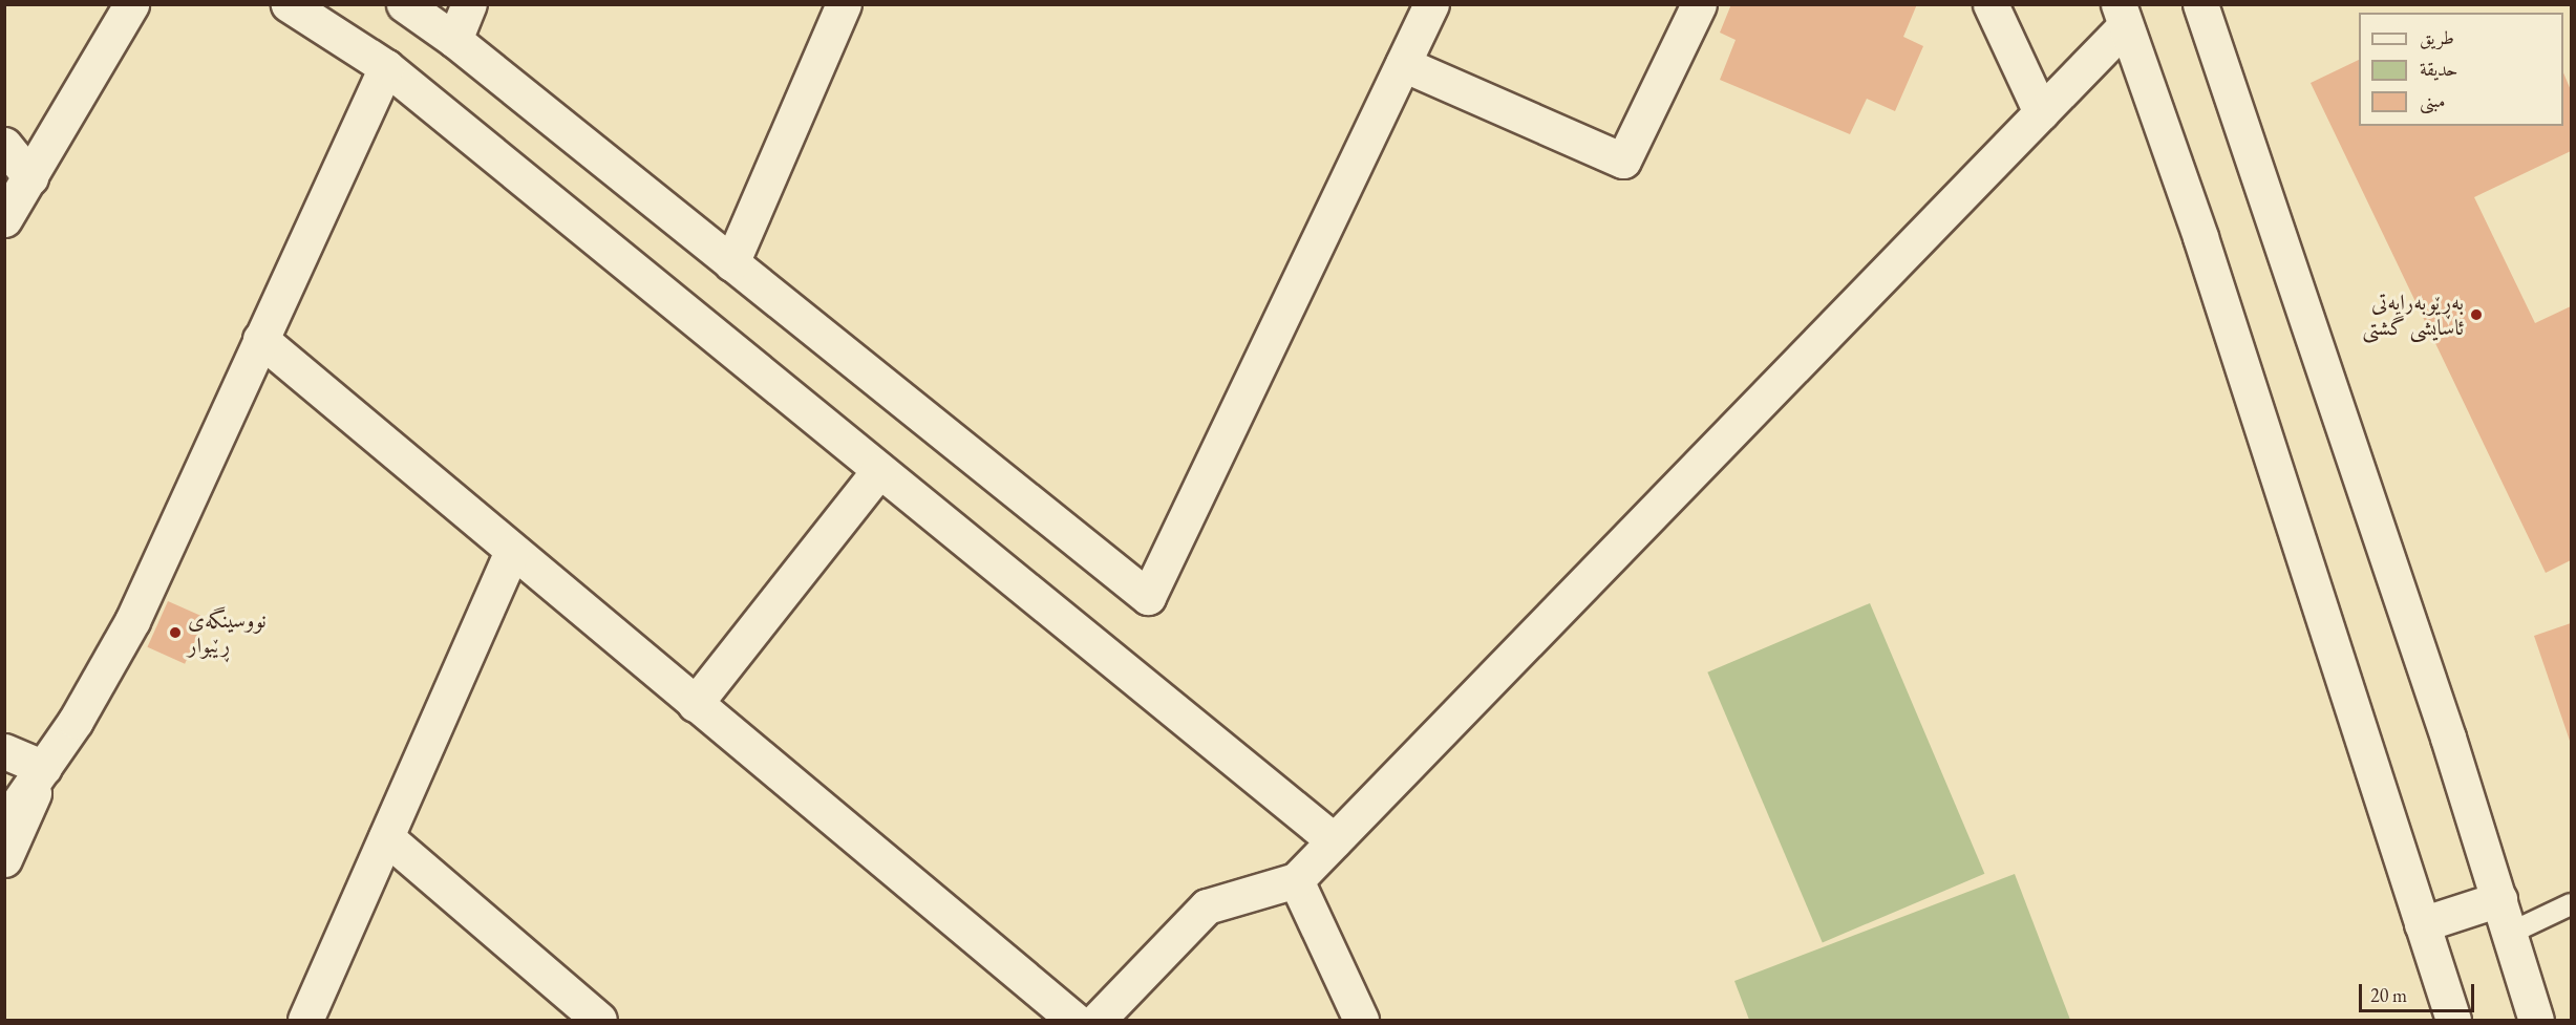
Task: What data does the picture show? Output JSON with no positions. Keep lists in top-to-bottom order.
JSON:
{
  "places": ["بەڕێوبەرایەتی ئاسایشی گشتی", "نووسینگه‌ی ڕێبوار"],
  "legend": ["طريق", "حديقة", "مبنى"],
  "scale_bar": "20 m"
}
